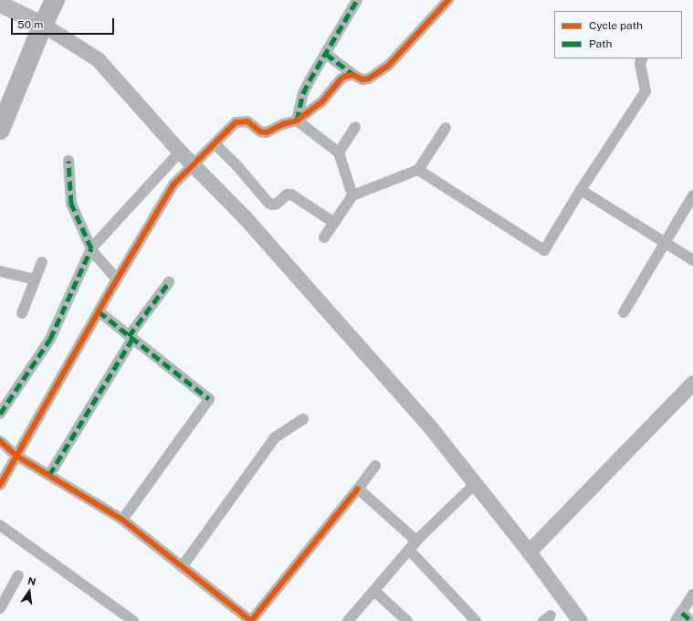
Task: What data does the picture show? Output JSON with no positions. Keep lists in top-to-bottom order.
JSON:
{
  "legend": ["Cycle path", "Path"],
  "scale_bar": "50 m",
  "north": "top"
}
